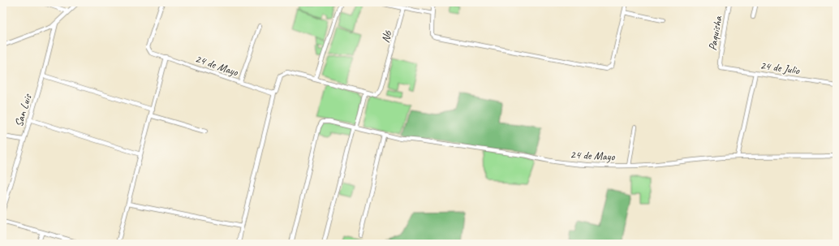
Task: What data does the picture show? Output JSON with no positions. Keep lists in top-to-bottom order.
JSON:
{
  "streets": {
    "street": [
      "Paquisha",
      "N6",
      "24 de Mayo",
      "24 de Julio",
      "San Luis"
    ]
  },
  "crossings": [
    ["Paquisha", "24 de Julio"]
  ]
}
